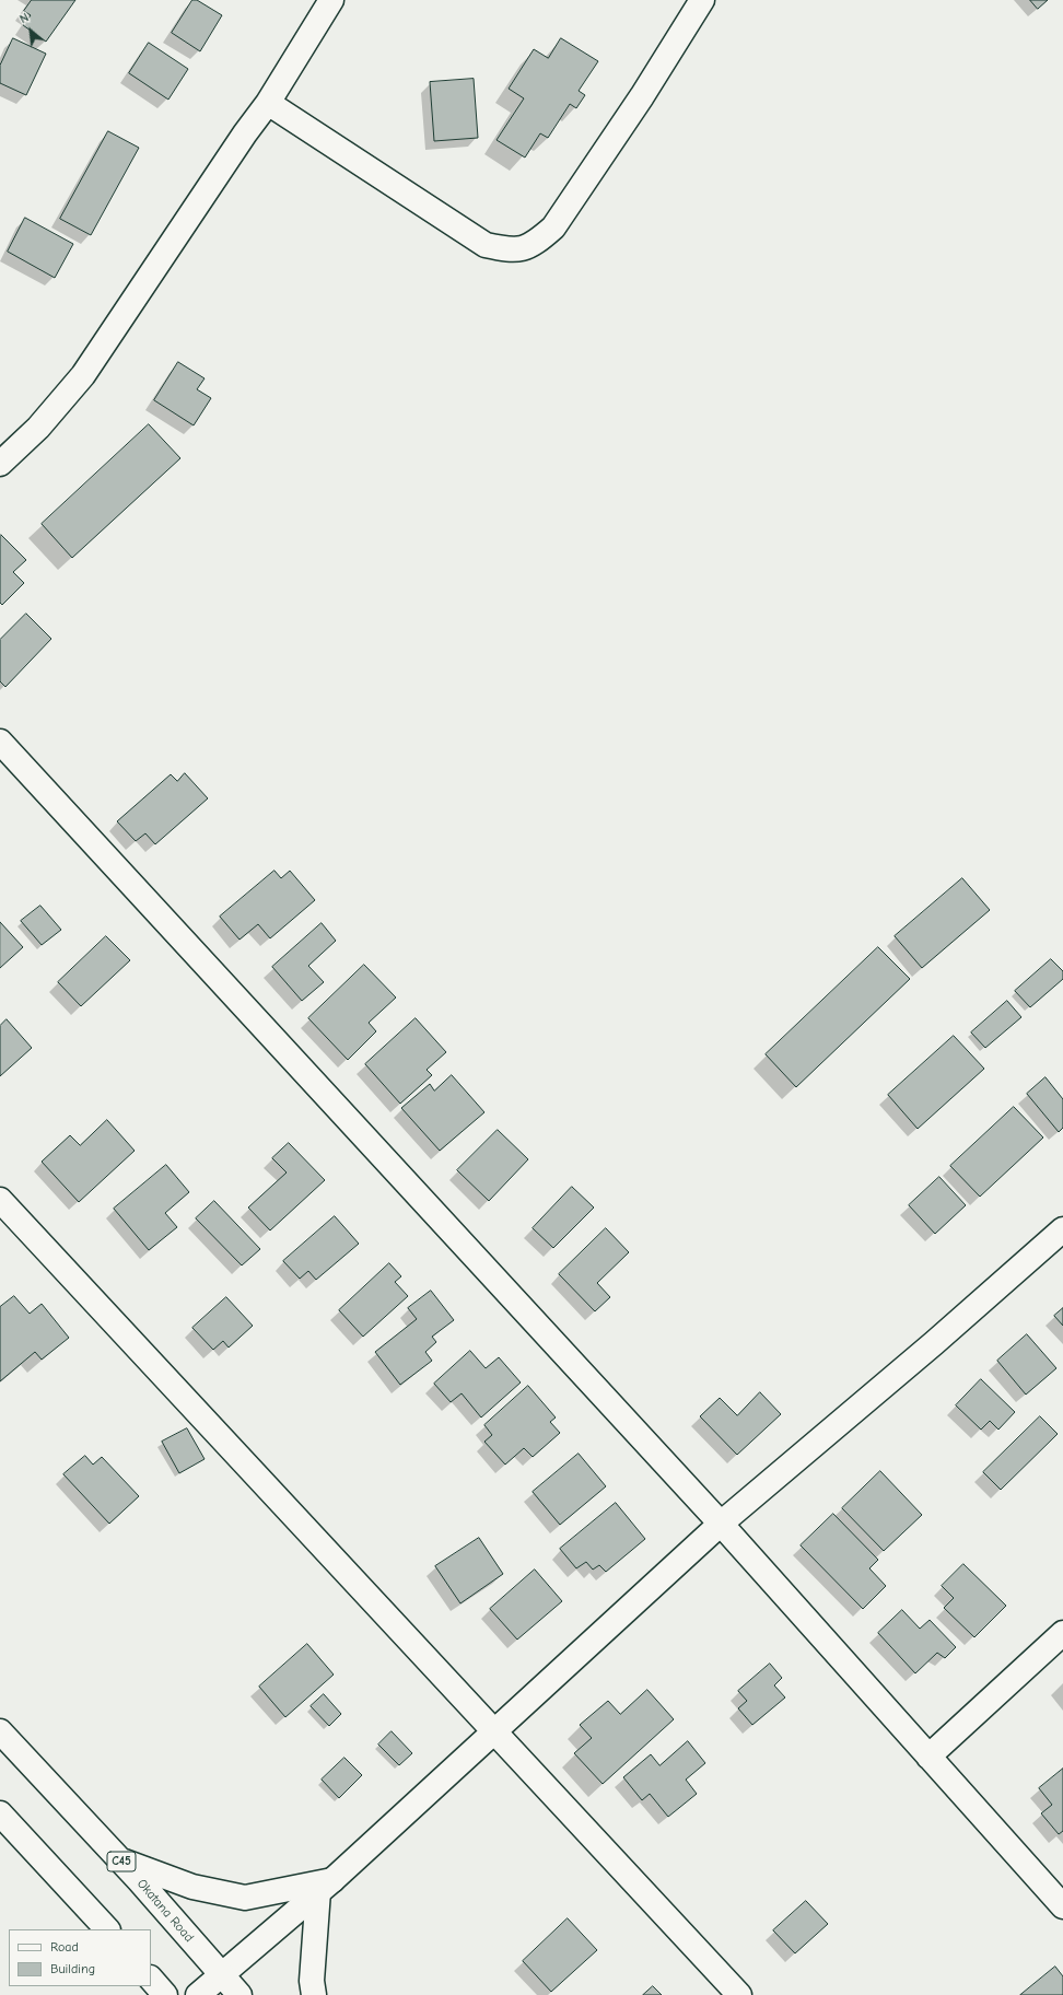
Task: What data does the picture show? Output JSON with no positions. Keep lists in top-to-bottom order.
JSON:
{
  "streets": {
    "street": ["C45", "Okatana Road"]
  },
  "legend": ["Road", "Building"],
  "north": "top left"
}
